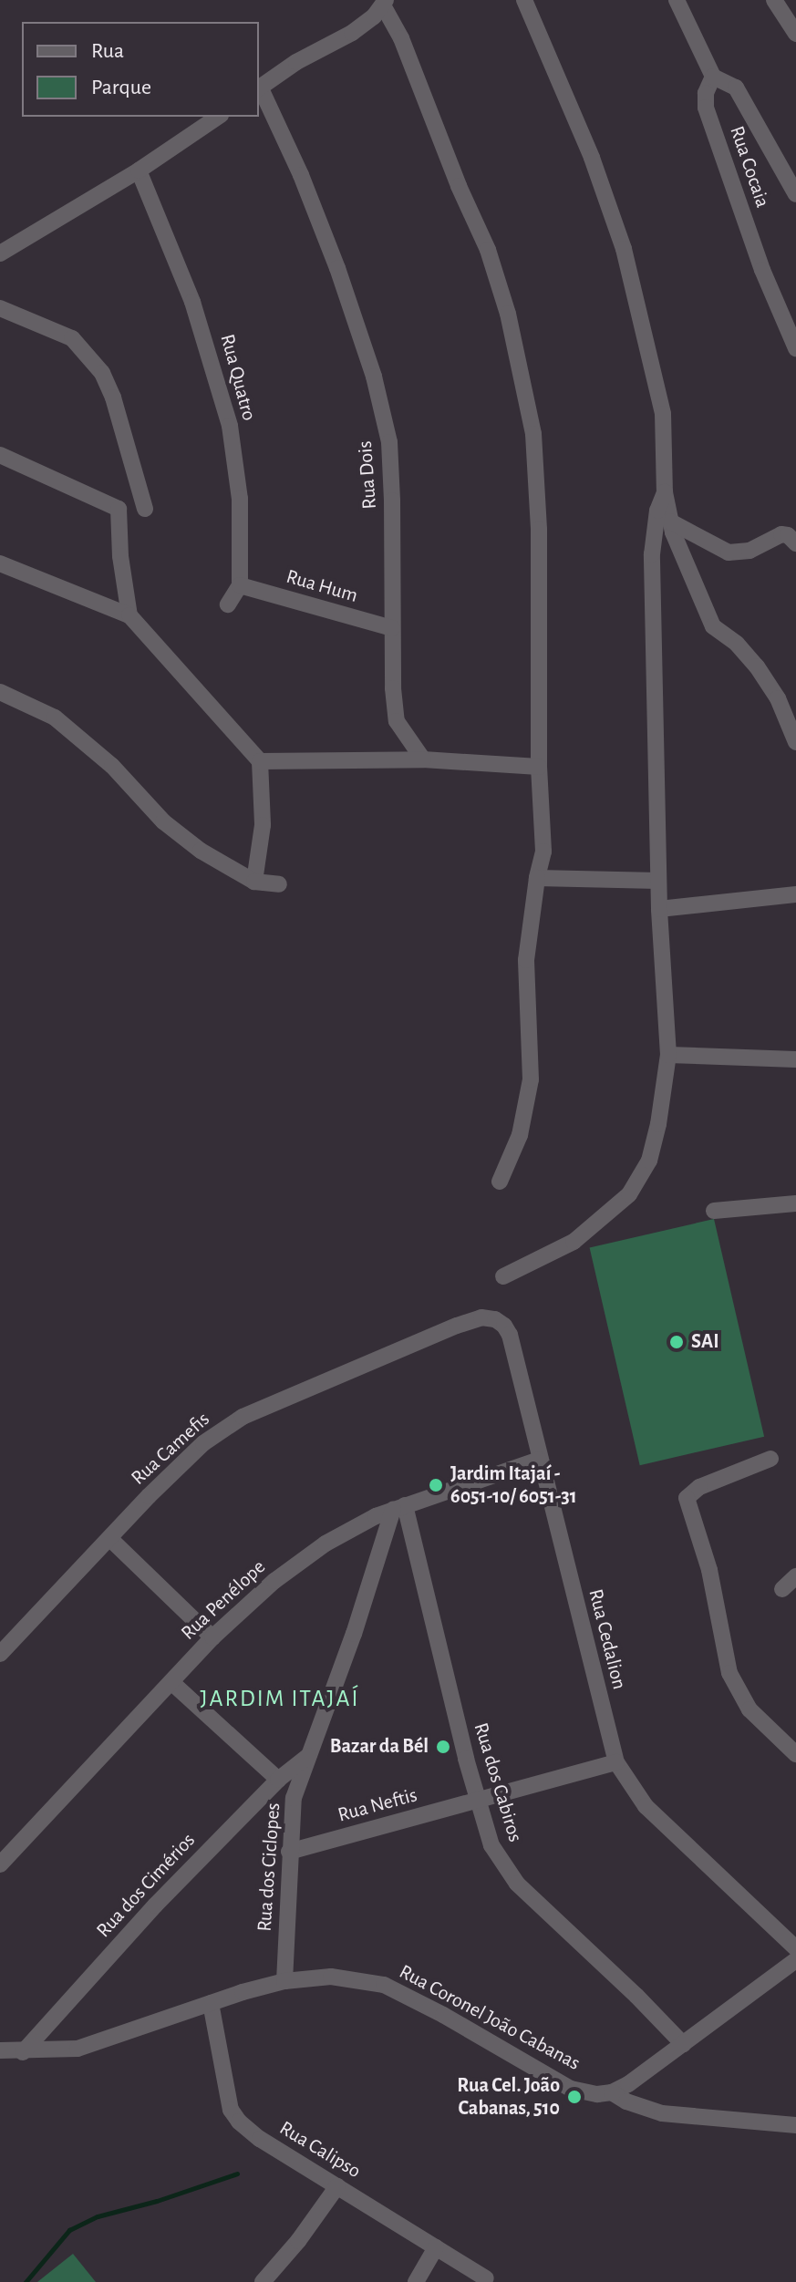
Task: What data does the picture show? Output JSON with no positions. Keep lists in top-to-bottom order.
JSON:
{
  "streets": {
    "street": [
      "Rua Cocaia",
      "Rua Quatro",
      "Rua Dois",
      "Rua Hum",
      "Rua Camefis",
      "Rua Penélope",
      "Rua Cedalion",
      "Rua dos Cabiros",
      "Rua Neftis",
      "Rua dos Ciclopes",
      "Rua dos Cimérios",
      "Rua Coronel João Cabanas",
      "Rua Calipso"
    ]
  },
  "crossings": [
    ["Rua Quatro", "Rua Hum"],
    ["Rua Dois", "Rua Hum"],
    ["Rua Camefis", "Rua Cedalion"],
    ["Rua Penélope", "Rua Cedalion"],
    ["Rua Penélope", "Rua dos Cabiros"],
    ["Rua Penélope", "Rua dos Ciclopes"],
    ["Rua Cedalion", "Rua Neftis"],
    ["Rua dos Cabiros", "Rua Neftis"],
    ["Rua dos Cabiros", "Rua dos Ciclopes"],
    ["Rua Neftis", "Rua dos Ciclopes"],
    ["Rua dos Ciclopes", "Rua dos Cimérios"],
    ["Rua dos Ciclopes", "Rua Coronel João Cabanas"],
    ["Rua dos Cimérios", "Rua Coronel João Cabanas"],
    ["Rua Coronel João Cabanas", "Rua Calipso"]
  ],
  "districts": ["JARDIM ITAJAÍ"],
  "places": [
    "SAI",
    "Jardim Itajaí - 6051-10/ 6051-31",
    "Bazar da Bél",
    "Rua Cel. João Cabanas, 510"
  ],
  "legend": ["Rua", "Parque"]
}
